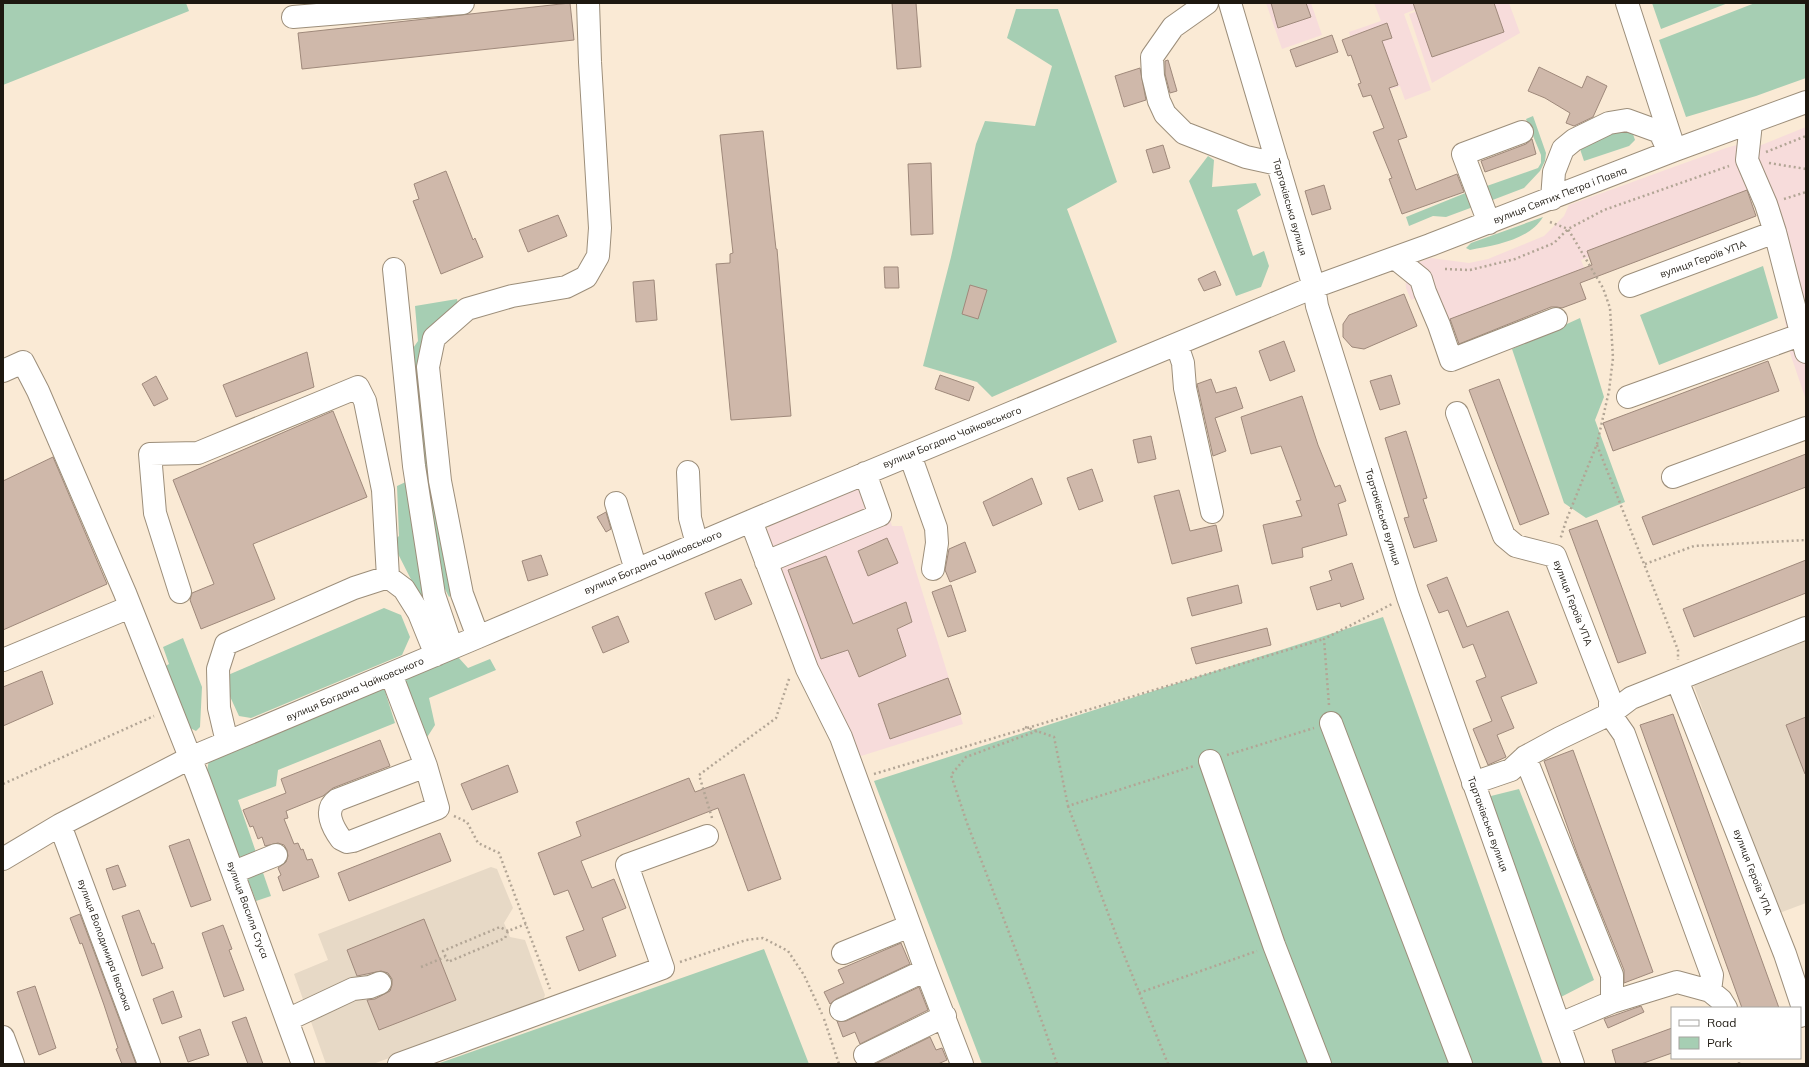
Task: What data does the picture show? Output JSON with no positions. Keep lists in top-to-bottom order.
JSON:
{
  "streets": {
    "street": [
      "вулиця Святих Петра і Павла",
      "Тартаківська вулиця",
      "вулиця Героїв УПА",
      "вулиця Богдана Чайковського",
      "вулиця Василя Стуса",
      "вулиця Володимира Івасюка"
    ]
  },
  "crossings": [
    ["вулиця Святих Петра і Павла", "Тартаківська вулиця"],
    ["вулиця Святих Петра і Павла", "вулиця Богдана Чайковського"],
    ["Тартаківська вулиця", "вулиця Богдана Чайковського"],
    ["вулиця Богдана Чайковського", "вулиця Василя Стуса"],
    ["вулиця Богдана Чайковського", "вулиця Володимира Івасюка"]
  ],
  "legend": ["Road", "Park"]
}
